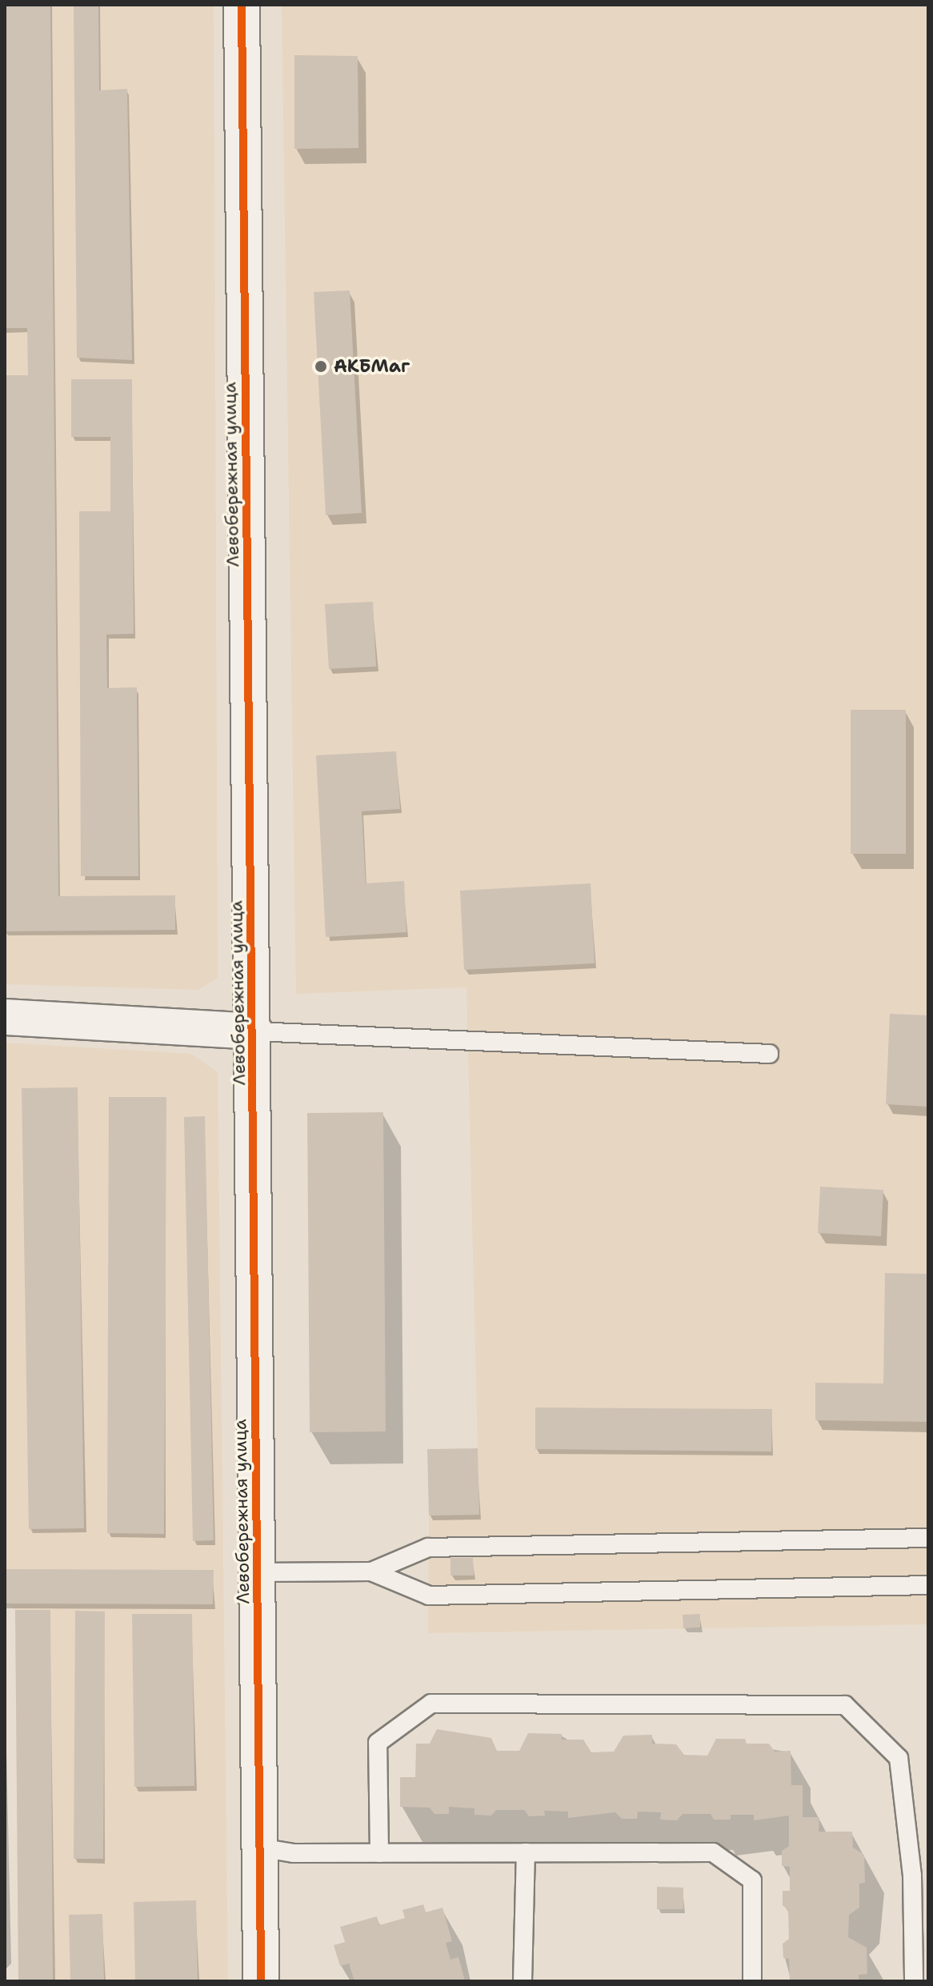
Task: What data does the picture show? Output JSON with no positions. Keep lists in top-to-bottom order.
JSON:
{
  "streets": {
    "street": ["Левобережная улица"]
  },
  "places": ["АКБМаг"]
}
